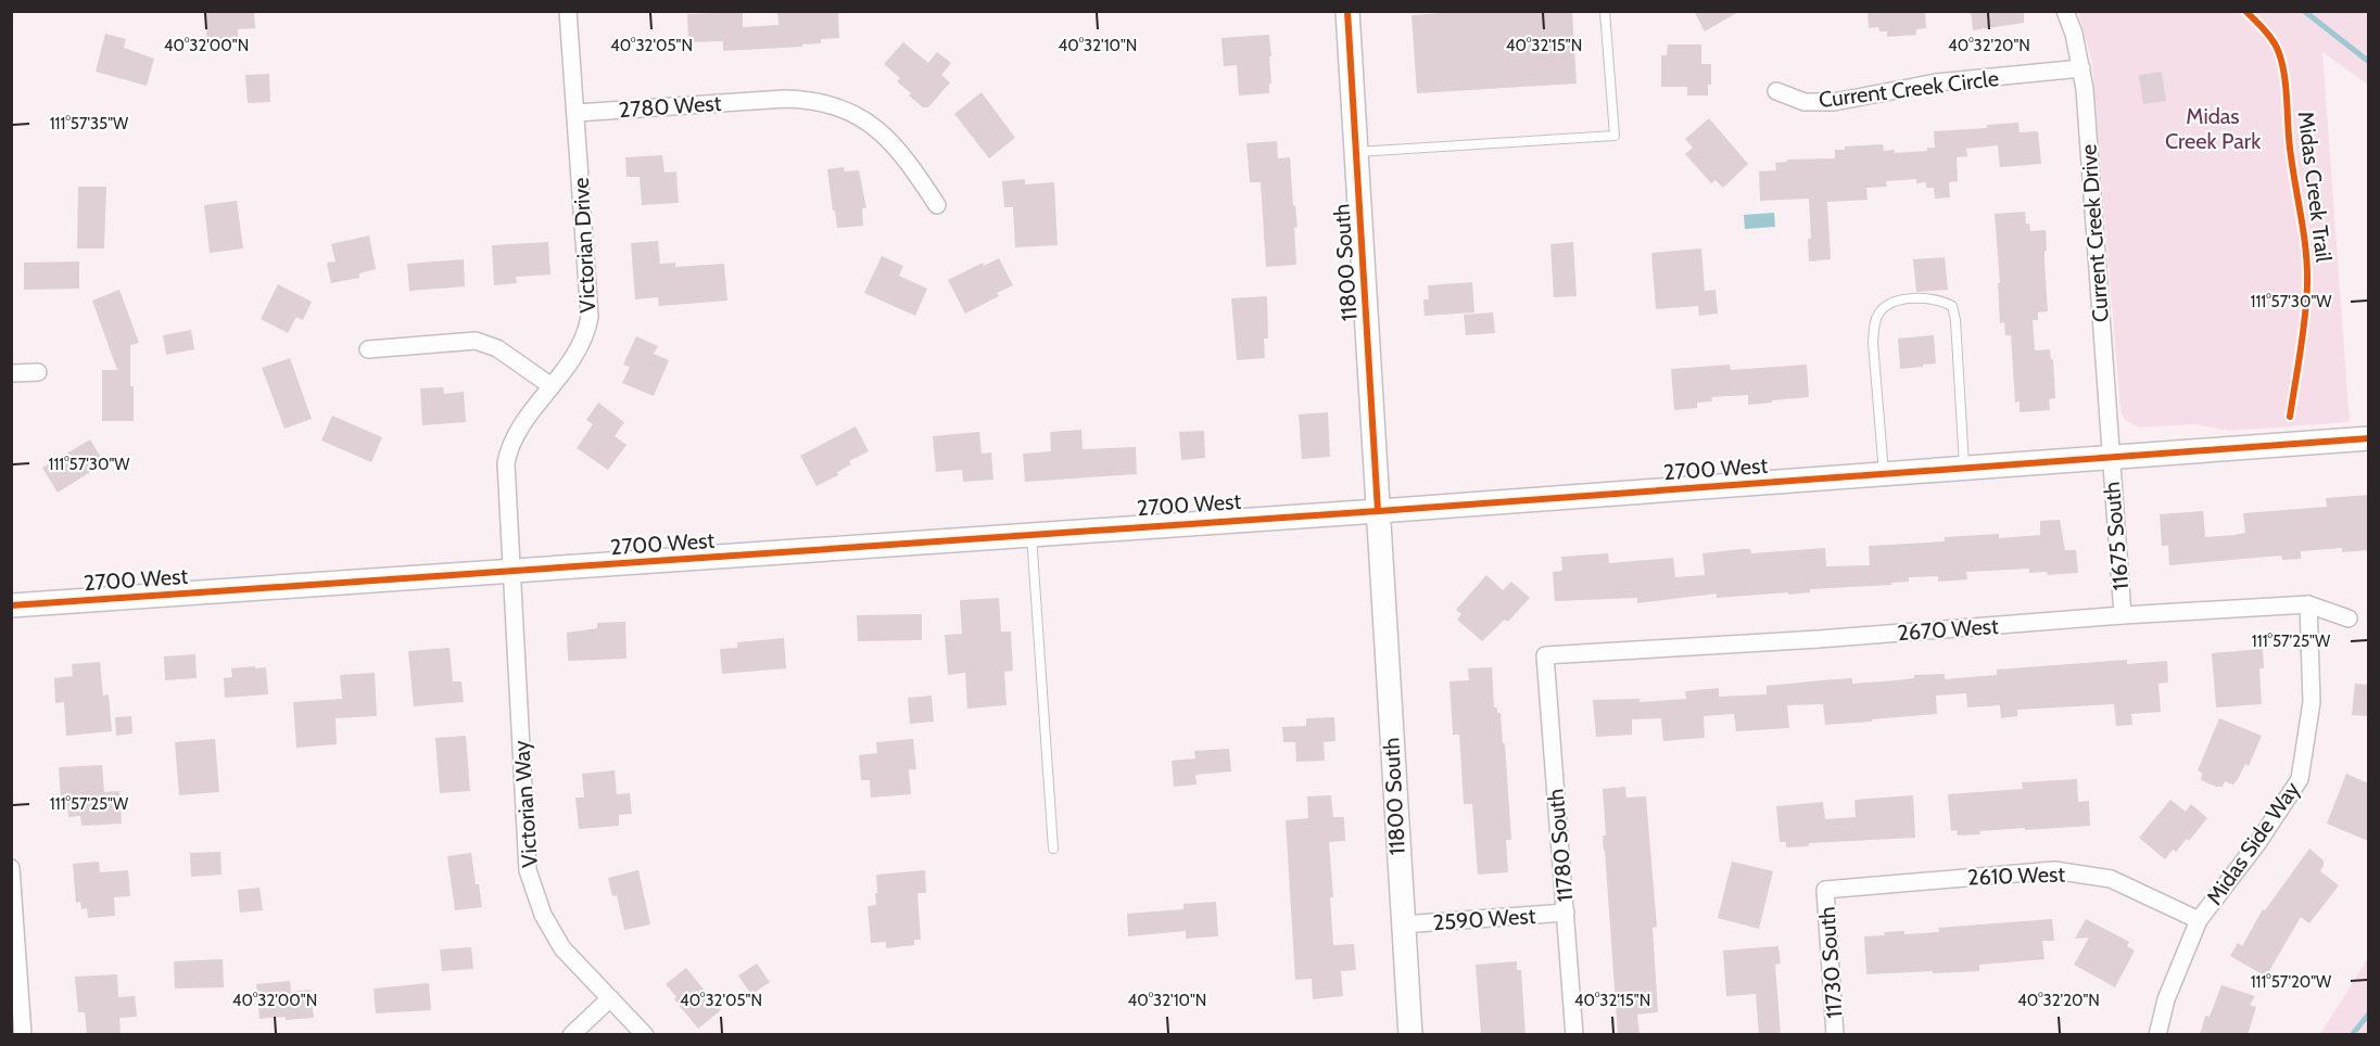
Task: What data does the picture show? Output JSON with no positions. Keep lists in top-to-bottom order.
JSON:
{
  "streets": {
    "main road": ["11800 South", "2700 West"],
    "street": [
      "Current Creek Circle",
      "2780 West",
      "Current Creek Drive",
      "Victorian Drive",
      "11675 South",
      "2670 West",
      "Victorian Way",
      "Midas Side Way",
      "11780 South",
      "2610 West",
      "2590 West",
      "11730 South"
    ],
    "cycle path": ["Midas Creek Trail"]
  },
  "crossings": [
    ["Current Creek Circle", "Current Creek Drive"],
    ["2780 West", "Victorian Drive"],
    ["Current Creek Drive", "2700 West"],
    ["Current Creek Drive", "11675 South"],
    ["Victorian Drive", "2700 West"],
    ["Victorian Drive", "Victorian Way"],
    ["11800 South", "2700 West"],
    ["11800 South", "2590 West"],
    ["2700 West", "11675 South"],
    ["2700 West", "Victorian Way"],
    ["11675 South", "2670 West"],
    ["2670 West", "Midas Side Way"],
    ["2670 West", "11780 South"],
    ["Midas Side Way", "2610 West"],
    ["11780 South", "2590 West"],
    ["2610 West", "11730 South"]
  ],
  "parks": ["Midas Creek Park"],
  "coordinates": [
    "40°32'00\"N",
    "40°32'05\"N",
    "40°32'10\"N",
    "40°32'15\"N",
    "40°32'20\"N",
    "111°57'35\"W",
    "111°57'30\"W",
    "111°57'25\"W",
    "111°57'20\"W"
  ]
}
